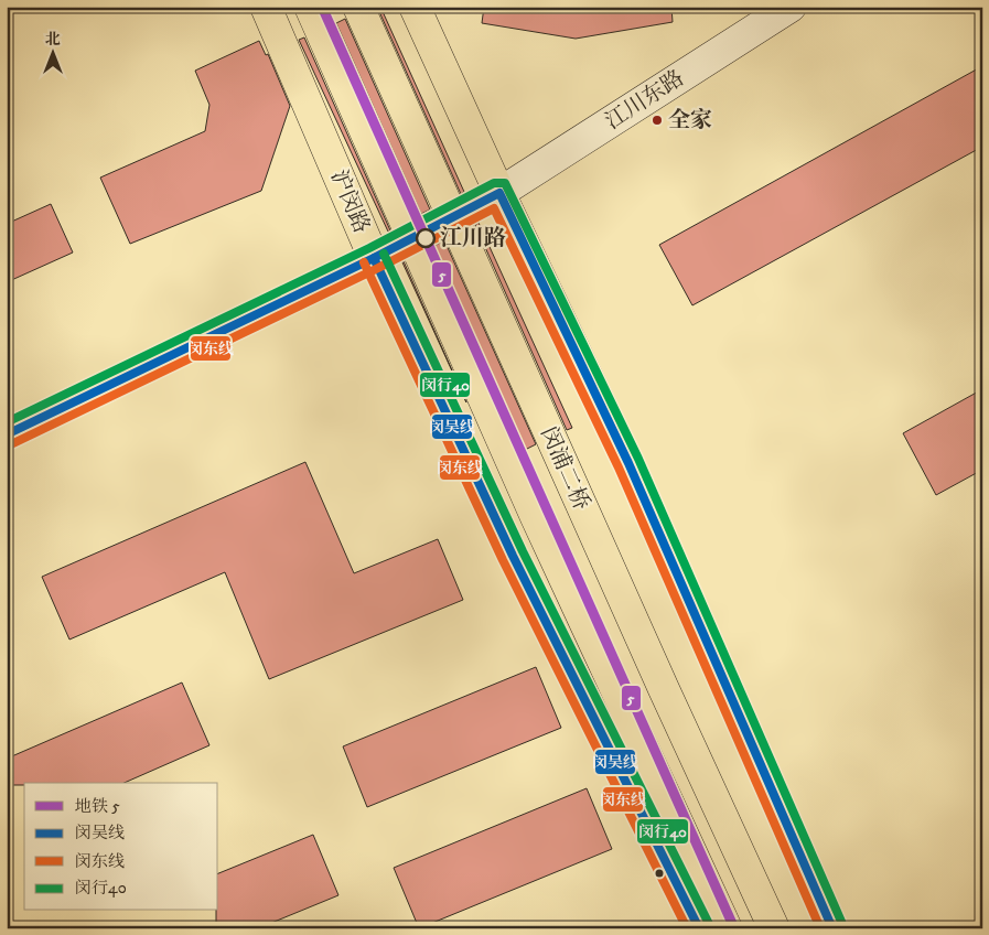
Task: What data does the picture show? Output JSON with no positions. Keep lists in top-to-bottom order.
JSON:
{
  "streets": {
    "main road": ["江川东路", "沪闵路", "闵浦二桥"]
  },
  "places": ["全家", "江川路"],
  "lines": [
    "metro line 5",
    "transit line 闵行40",
    "transit line 闵吴线",
    "transit line 闵东线"
  ],
  "legend": [
    "地铁 5",
    "闵吴线",
    "闵东线",
    "闵行40"
  ],
  "north": "top"
}
